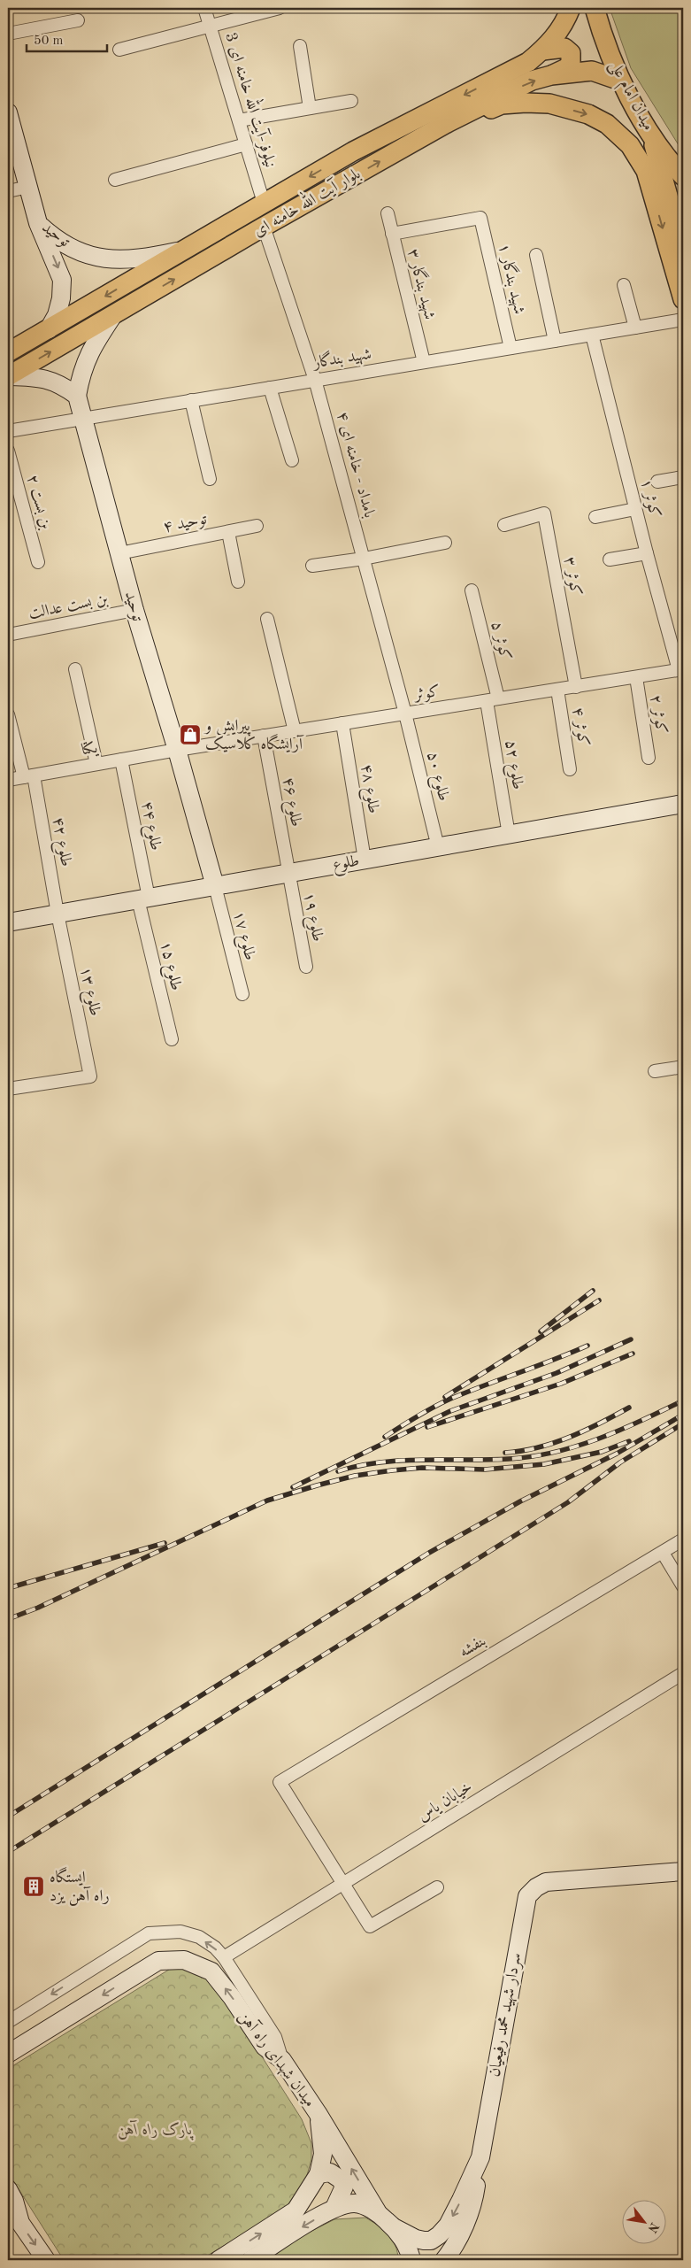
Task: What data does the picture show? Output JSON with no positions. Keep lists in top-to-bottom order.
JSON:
{
  "streets": {
    "main road": ["میدان امام علی", "بلوار آیت الله خامنه ای"],
    "street": [
      "نیلوفر-آیت الله خامنه ای 3",
      "توحید",
      "شهید بندگار ۱",
      "شهید بندگار ۳",
      "شهید بندگار",
      "بامداد - خامنه ای ۴",
      "کوثر ۱",
      "بن بست ۲",
      "توحید ۴",
      "کوثر ۳",
      "بن بست عدالت",
      "کوثر ۵",
      "کوثر",
      "کوثر ۲",
      "کوثر ۴",
      "یکتا",
      "طلوع ۵۲",
      "طلوع ۵۰",
      "طلوع ۴۸",
      "طلوع ۴۶",
      "طلوع ۴۴",
      "طلوع ۴۲",
      "طلوع",
      "طلوع ۱۹",
      "طلوع ۱۷",
      "طلوع ۱۵",
      "طلوع ۱۳",
      "بنفشه",
      "خیابان یاس",
      "سردار شهید محمد رفیعیان",
      "میدان شهدای راه آهن"
    ]
  },
  "crossings": [
    ["میدان امام علی", "بلوار آیت الله خامنه ای"],
    ["نیلوفر-آیت الله خامنه ای 3", "بلوار آیت الله خامنه ای"],
    ["بلوار آیت الله خامنه ای", "توحید"],
    ["بلوار آیت الله خامنه ای", "بامداد - خامنه ای ۴"],
    ["توحید", "شهید بندگار"],
    ["توحید", "توحید ۴"],
    ["توحید", "بن بست عدالت"],
    ["توحید", "کوثر"],
    ["توحید", "یکتا"],
    ["توحید", "طلوع"],
    ["توحید", "طلوع ۱۷"],
    ["شهید بندگار ۱", "شهید بندگار ۳"],
    ["شهید بندگار ۱", "شهید بندگار"],
    ["شهید بندگار ۳", "شهید بندگار"],
    ["شهید بندگار", "بامداد - خامنه ای ۴"],
    ["شهید بندگار", "کوثر ۱"],
    ["بامداد - خامنه ای ۴", "کوثر"],
    ["بامداد - خامنه ای ۴", "طلوع ۵۰"],
    ["کوثر ۱", "کوثر"],
    ["کوثر ۳", "کوثر"],
    ["کوثر ۵", "کوثر"],
    ["کوثر ۵", "طلوع ۵۲"],
    ["کوثر", "کوثر ۲"],
    ["کوثر", "کوثر ۴"],
    ["کوثر", "یکتا"],
    ["کوثر", "طلوع ۵۲"],
    ["کوثر", "طلوع ۵۰"],
    ["کوثر", "طلوع ۴۸"],
    ["کوثر", "طلوع ۴۶"],
    ["یکتا", "طلوع ۴۴"],
    ["یکتا", "طلوع ۴۲"],
    ["طلوع ۵۲", "طلوع"],
    ["طلوع ۵۰", "طلوع"],
    ["طلوع ۴۸", "طلوع"],
    ["طلوع ۴۶", "طلوع"],
    ["طلوع ۴۶", "طلوع ۱۹"],
    ["طلوع ۴۴", "طلوع"],
    ["طلوع ۴۴", "طلوع ۱۵"],
    ["طلوع ۴۲", "طلوع"],
    ["طلوع ۴۲", "طلوع ۱۳"],
    ["طلوع", "طلوع ۱۹"],
    ["طلوع", "طلوع ۱۷"],
    ["طلوع", "طلوع ۱۵"],
    ["طلوع", "طلوع ۱۳"],
    ["بنفشه", "خیابان یاس"]
  ],
  "parks": ["پارک راه آهن"],
  "places": {
    "shop": ["پیرایش و آرایشگاه کلاسیک"],
    "building": ["ایستگاه راه آهن یزد"]
  },
  "scale_bar": "50 m",
  "north": "bottom right"
}
